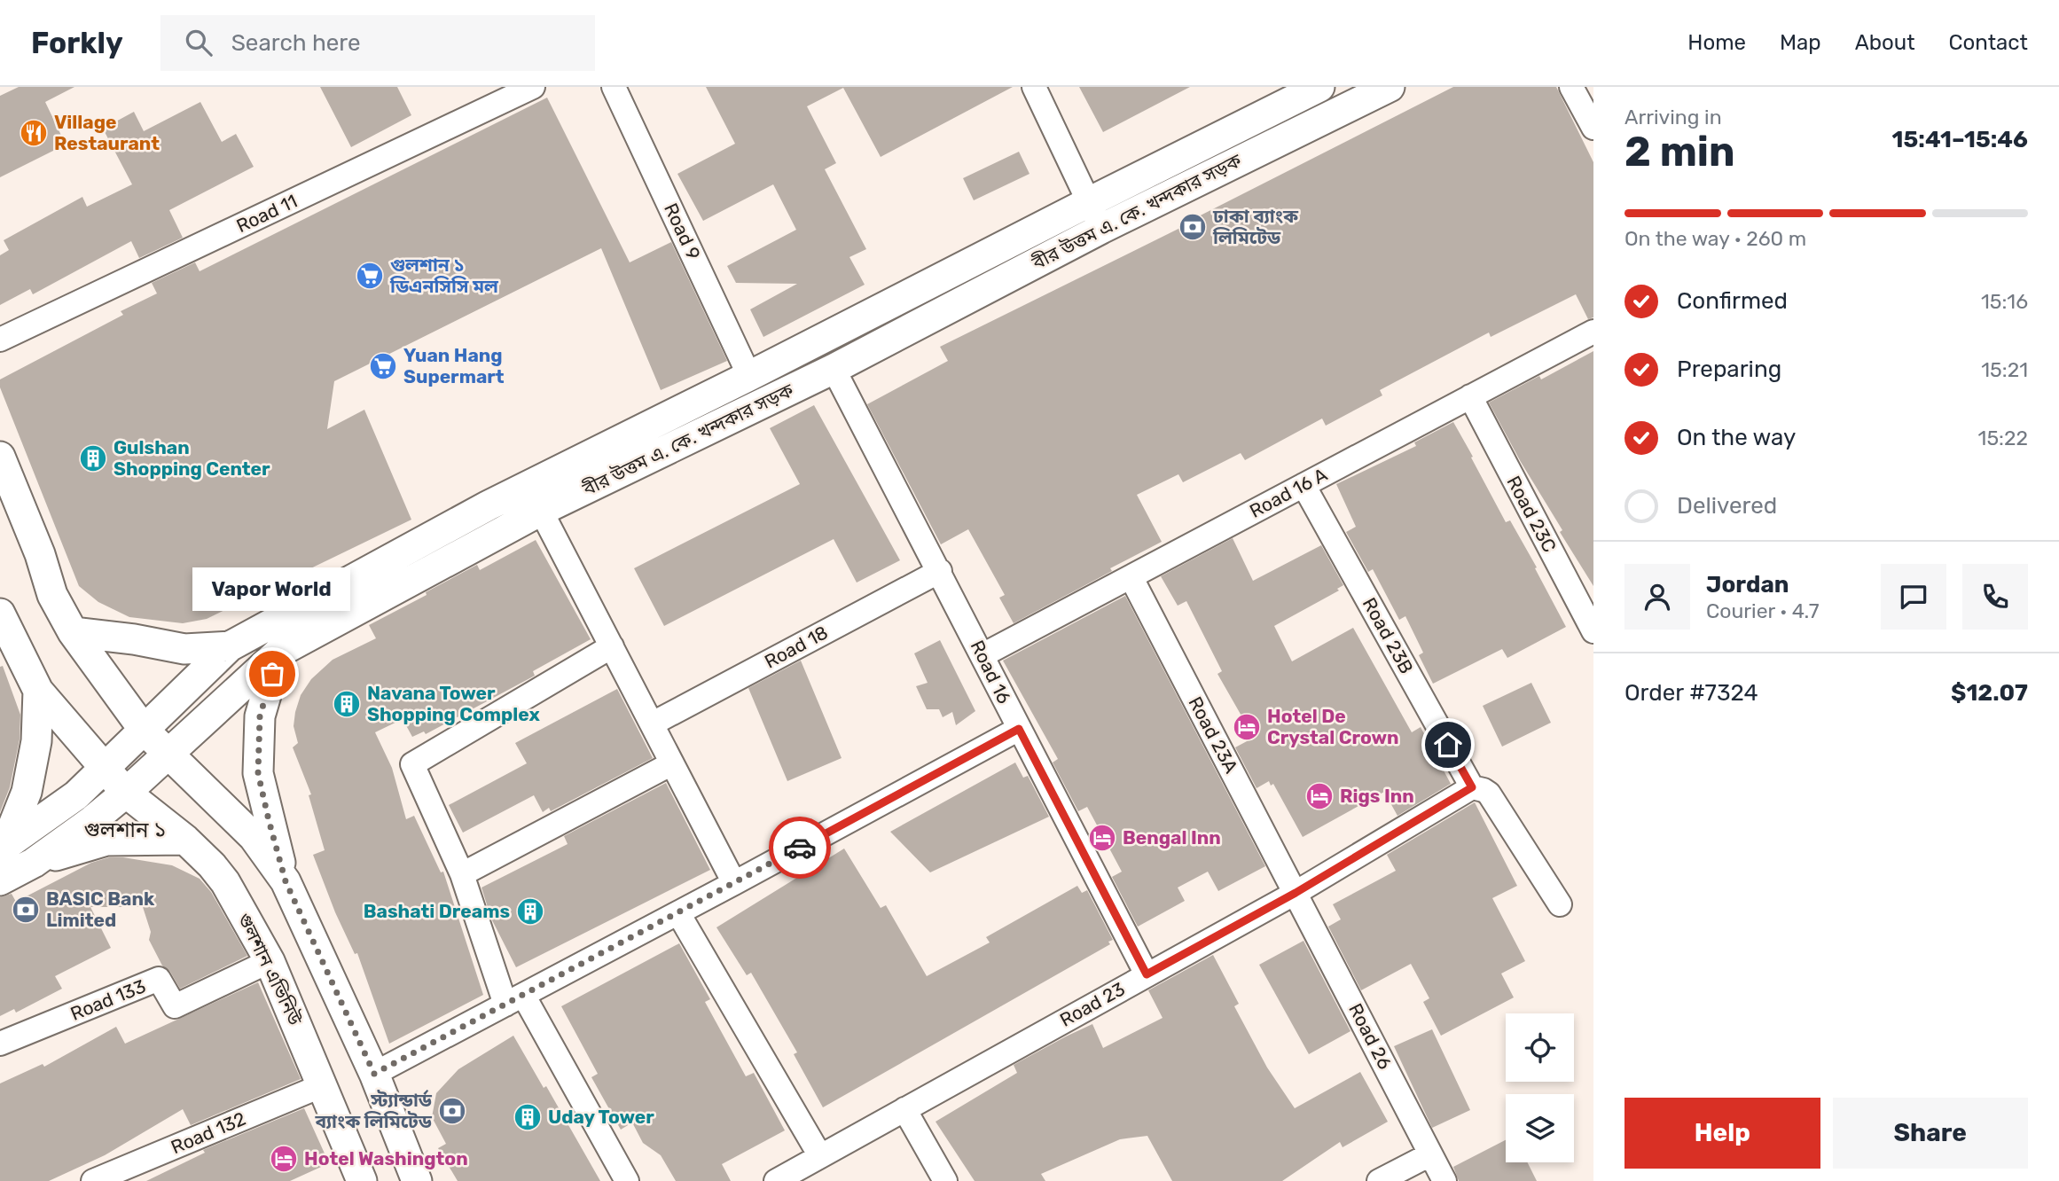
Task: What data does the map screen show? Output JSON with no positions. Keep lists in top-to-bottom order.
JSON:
{
  "streets": {
    "main road": ["বীর উত্তম এ. কে. খন্দকার সড়ক", "গুলশান এভিনিউ"],
    "street": [
      "Road 11",
      "Road 9",
      "Road 16 A",
      "Road 23C",
      "Road 23B",
      "Road 18",
      "Road 16",
      "Road 23A",
      "Road 133",
      "Road 23",
      "Road 26",
      "Road 132"
    ]
  },
  "crossings": [
    ["বীর উত্তম এ. কে. খন্দকার সড়ক", "Road 9"],
    ["বীর উত্তম এ. কে. খন্দকার সড়ক", "Road 16"],
    ["বীর উত্তম এ. কে. খন্দকার সড়ক", "গুলশান এভিনিউ"],
    ["Road 16 A", "Road 23C"],
    ["Road 16 A", "Road 23B"],
    ["Road 16 A", "Road 16"],
    ["Road 16 A", "Road 23A"],
    ["Road 23B", "Road 23"],
    ["Road 18", "Road 16"],
    ["Road 16", "Road 23"],
    ["Road 23A", "Road 23"],
    ["Road 23A", "Road 26"],
    ["গুলশান এভিনিউ", "Road 133"],
    ["গুলশান এভিনিউ", "Road 132"],
    ["Road 23", "Road 26"]
  ],
  "districts": ["গুলশান ১"],
  "places": {
    "restaurant": ["Village Restaurant"],
    "bank": ["ঢাকা ব্যাংক লিমিটেড", "BASIC Bank Limited", "স্ট্যান্ডার্ড ব্যাংক লিমিটেড"],
    "supermarket": ["গুলশান ১ ডিএনসিসি মল", "Yuan Hang Supermart"],
    "building": [
      "Gulshan Shopping Center",
      "Navana Tower Shopping Complex",
      "Bashati Dreams",
      "Uday Tower"
    ],
    "other": ["Vapor World"],
    "hotel": [
      "Hotel De Crystal Crown",
      "Rigs Inn",
      "Bengal Inn",
      "Hotel Washington"
    ]
  },
  "page": {
    "header": "Forkly",
    "search": "Search here",
    "nav": [
      "Home",
      "Map",
      "About",
      "Contact"
    ],
    "heading": ["2 min", "Arriving in", "15:41–15:46"],
    "panel": [
      "Jordan",
      "Courier · 4.7",
      "Order #7324",
      "$12.07"
    ],
    "bar": "On the way · 260 m",
    "list": [
      ["Confirmed", "15:16"],
      ["Preparing", "15:21"],
      ["On the way", "15:22"],
      "Delivered"
    ],
    "bubble": "Vapor World",
    "buttons": ["Help", "Share"]
  }
}
